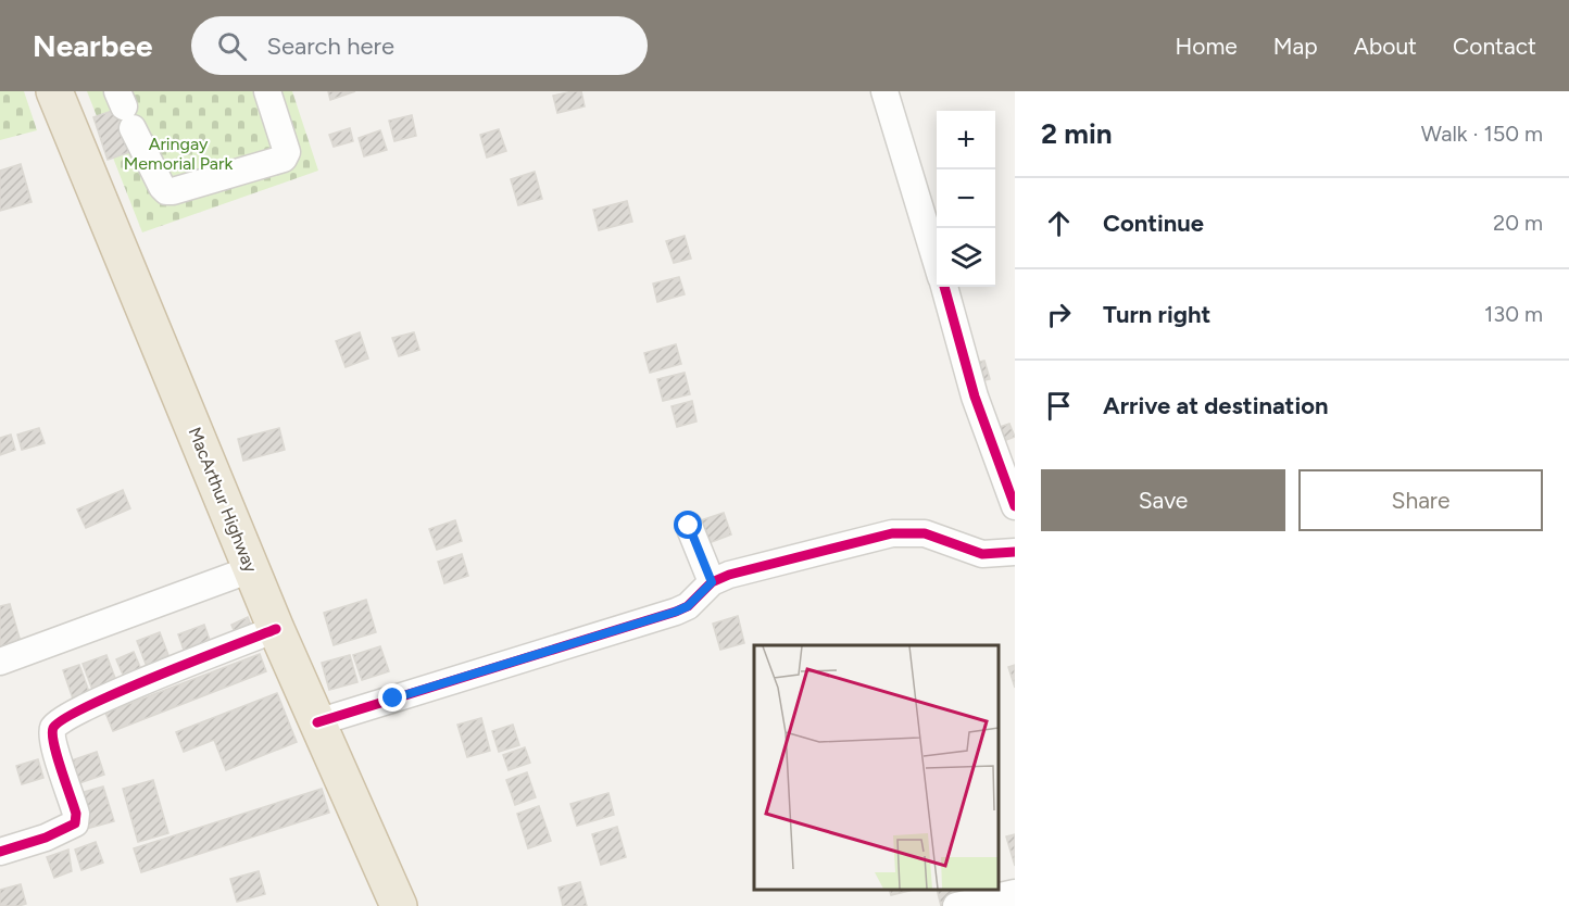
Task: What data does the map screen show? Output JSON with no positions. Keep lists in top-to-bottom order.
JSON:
{
  "streets": {
    "highway": ["MacArthur Highway"]
  },
  "parks": ["Aringay Memorial Park"],
  "page": {
    "header": "Nearbee",
    "search": "Search here",
    "nav": [
      "Home",
      "Map",
      "About",
      "Contact"
    ],
    "heading": ["2 min", "Walk · 150 m"],
    "map_buttons": ["+", "−"],
    "list": [
      ["Continue", "20 m"],
      ["Turn right", "130 m"],
      "Arrive at destination"
    ],
    "buttons": ["Save", "Share"]
  }
}
